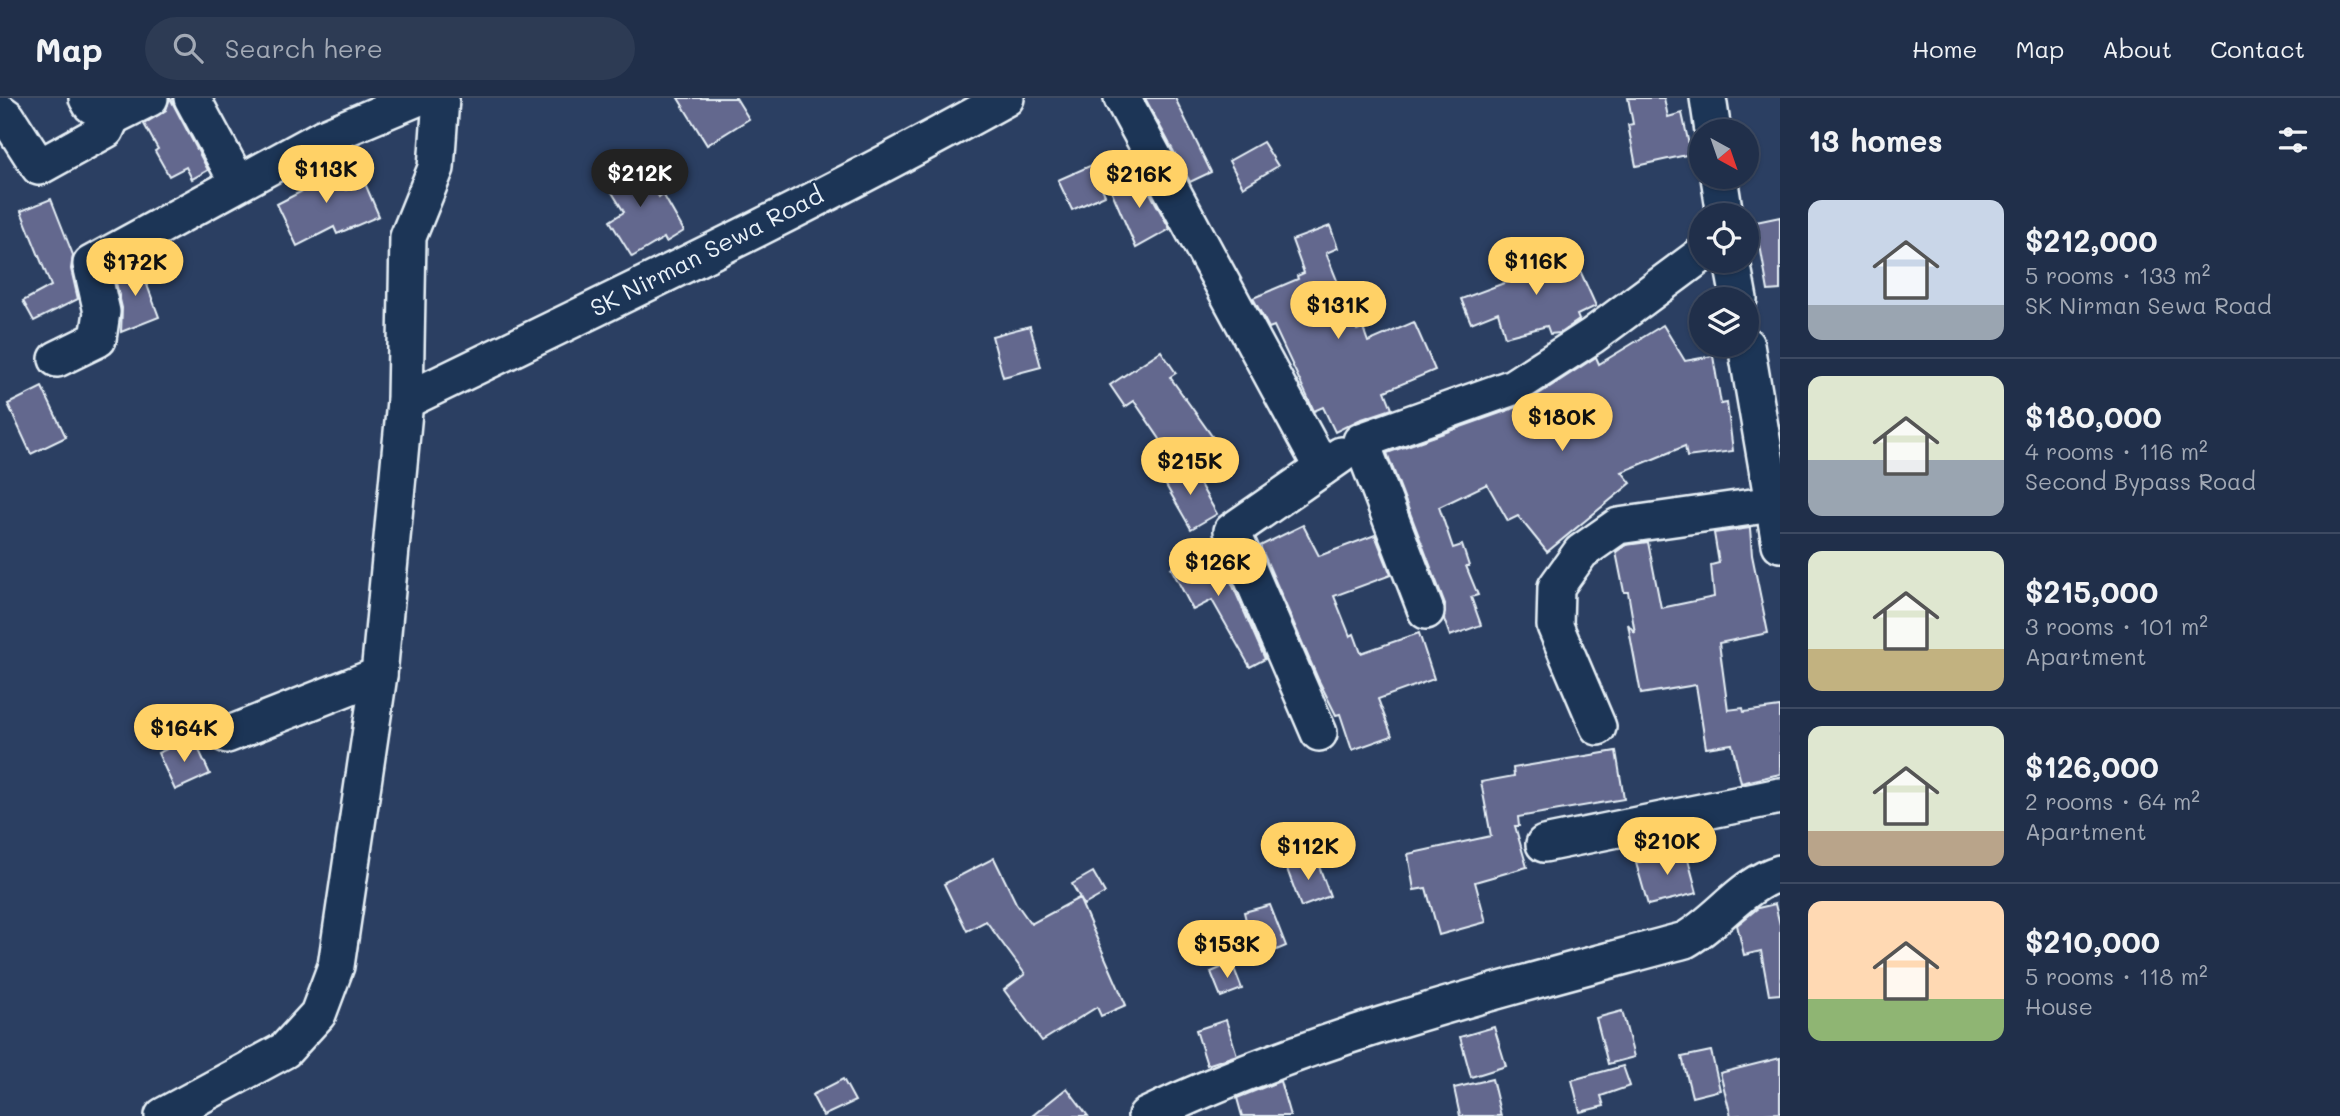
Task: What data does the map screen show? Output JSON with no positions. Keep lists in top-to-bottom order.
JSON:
{
  "streets": {
    "street": ["SK Nirman Sewa Road"]
  },
  "north": "bottom right",
  "page": {
    "header": "Map",
    "search": "Search here",
    "nav": [
      "Home",
      "Map",
      "About",
      "Contact"
    ],
    "heading": "13 homes",
    "price": [
      "$113K",
      "$212K",
      "$216K",
      "$116K",
      "$172K",
      "$131K",
      "$180K",
      "$215K",
      "$126K",
      "$164K",
      "$210K",
      "$112K",
      "$153K"
    ],
    "list": [
      {
        "name": "$212,000",
        "note": "5 rooms · 133 m² · SK Nirman Sewa Road"
      },
      {
        "name": "$180,000",
        "note": "4 rooms · 116 m² · Second Bypass Road"
      },
      {
        "name": "$215,000",
        "note": "3 rooms · 101 m² · Apartment"
      },
      {
        "name": "$126,000",
        "note": "2 rooms · 64 m² · Apartment"
      },
      {
        "name": "$210,000",
        "note": "5 rooms · 118 m² · House"
      }
    ]
  }
}
